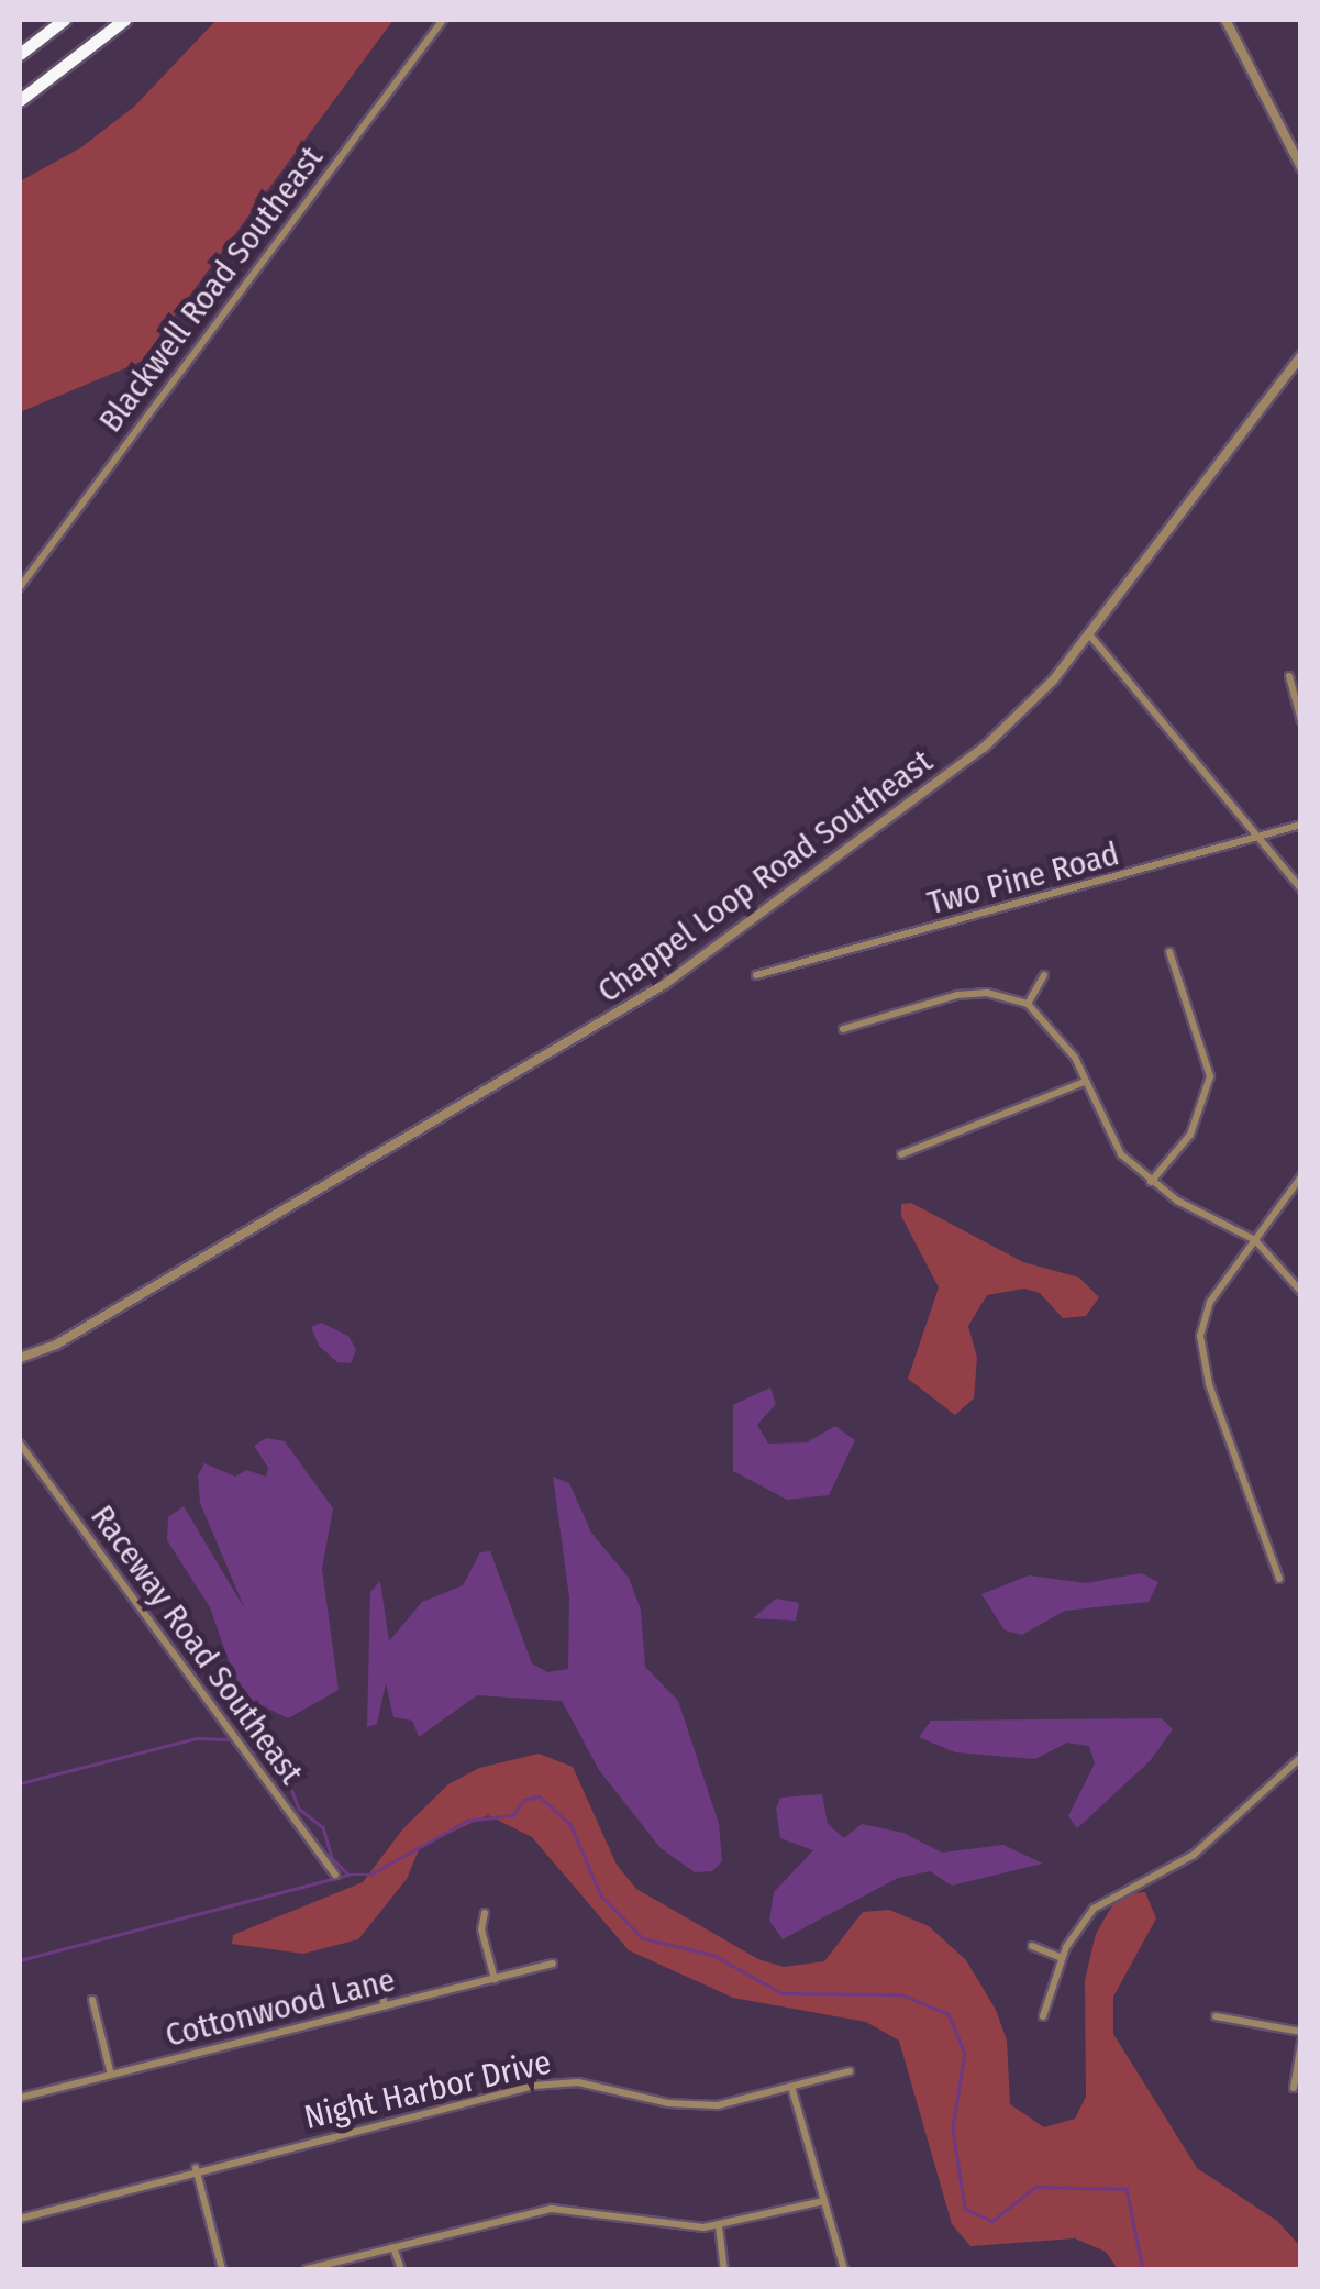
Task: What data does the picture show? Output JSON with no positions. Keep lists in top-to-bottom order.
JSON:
{
  "streets": {
    "street": [
      "Blackwell Road Southeast",
      "Chappel Loop Road Southeast",
      "Two Pine Road",
      "Raceway Road Southeast",
      "Cottonwood Lane",
      "Night Harbor Drive"
    ]
  }
}
